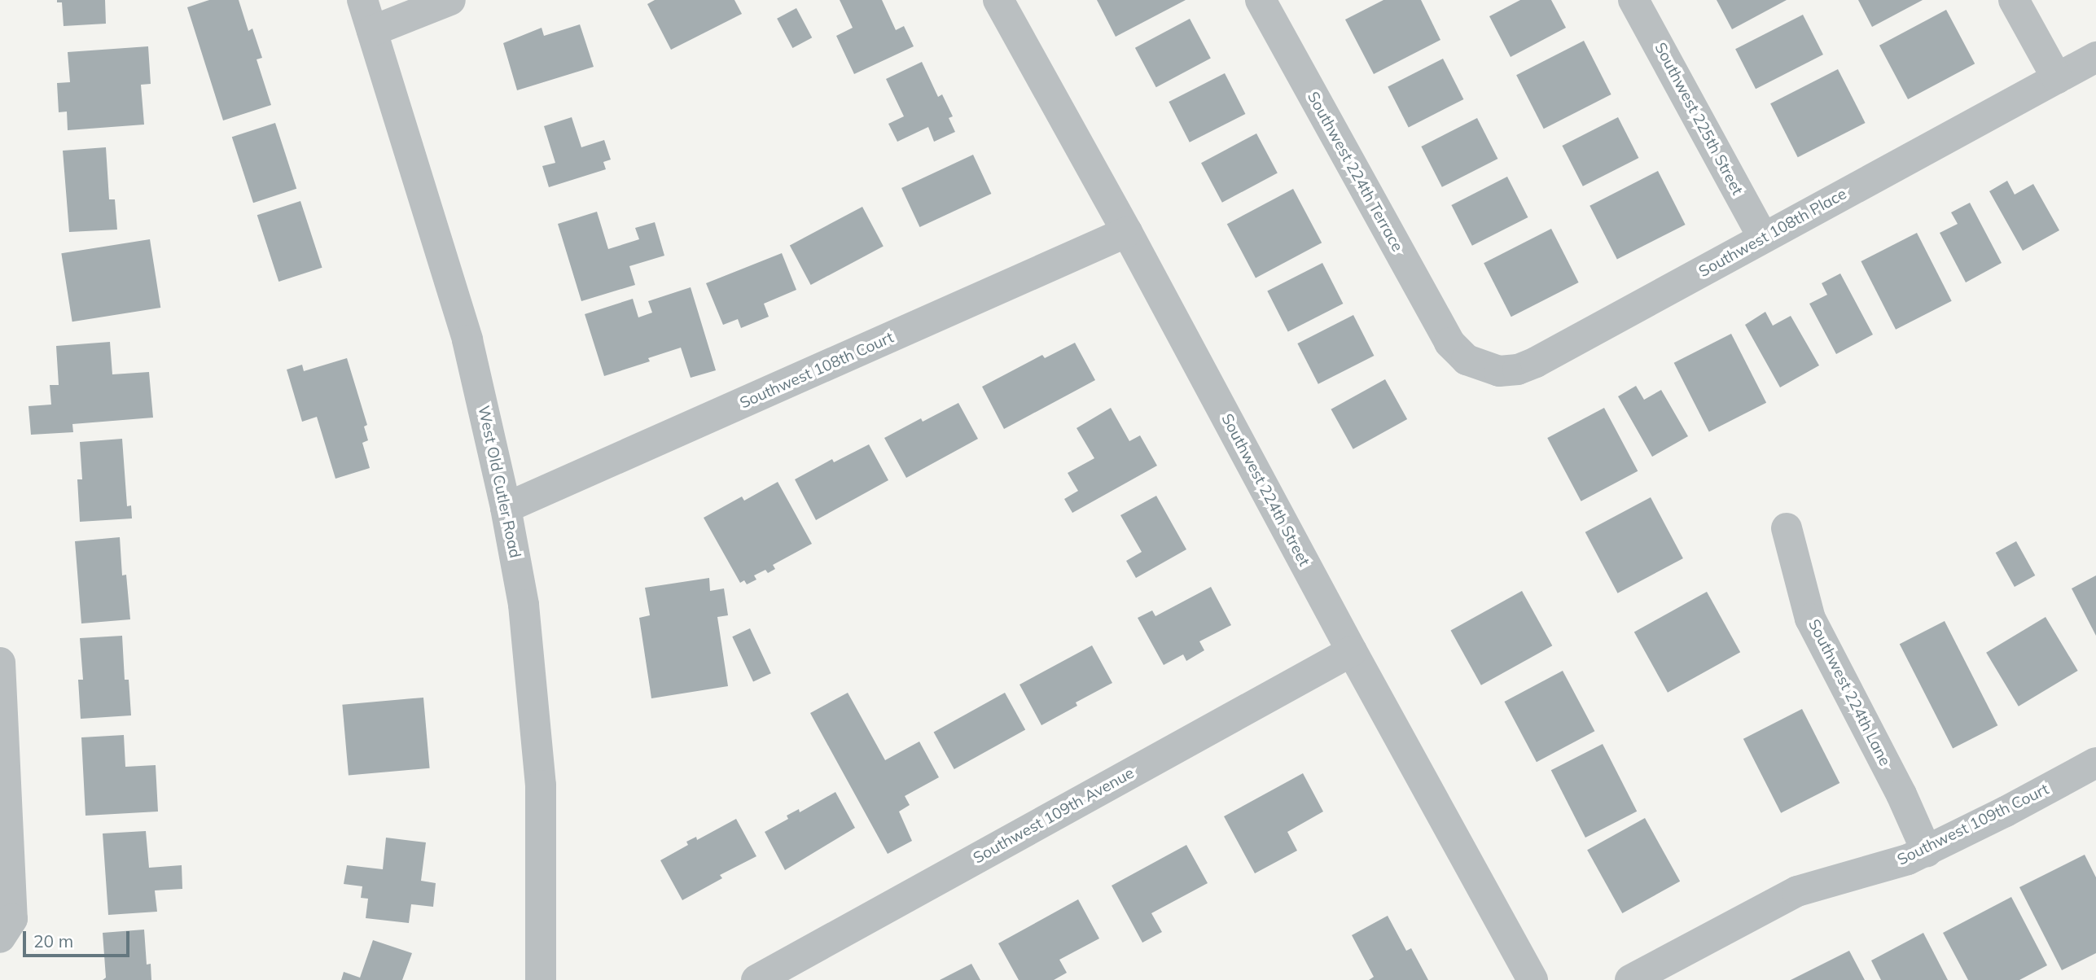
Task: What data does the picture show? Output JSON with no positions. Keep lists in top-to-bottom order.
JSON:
{
  "streets": {
    "street": [
      "Southwest 225th Street",
      "Southwest 224th Terrace",
      "Southwest 108th Place",
      "Southwest 108th Court",
      "West Old Cutler Road",
      "Southwest 224th Street",
      "Southwest 224th Lane",
      "Southwest 109th Avenue",
      "Southwest 109th Court"
    ]
  },
  "crossings": [
    ["Southwest 225th Street", "Southwest 108th Place"],
    ["Southwest 224th Terrace", "Southwest 108th Place"],
    ["Southwest 108th Court", "West Old Cutler Road"],
    ["Southwest 108th Court", "Southwest 224th Street"],
    ["Southwest 224th Street", "Southwest 109th Avenue"],
    ["Southwest 224th Lane", "Southwest 109th Court"]
  ],
  "scale_bar": "20 m"
}
